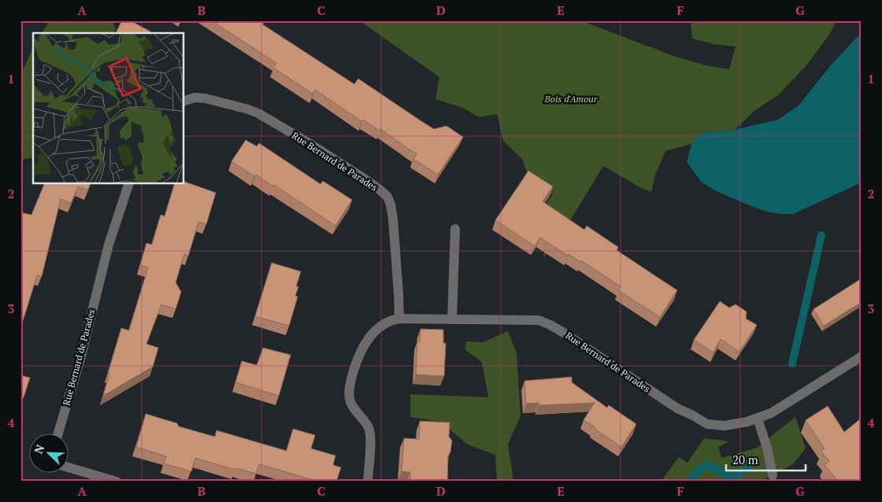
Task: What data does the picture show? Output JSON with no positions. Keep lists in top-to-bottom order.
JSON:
{
  "streets": {
    "street": ["Rue Bernard de Parades"]
  },
  "parks": ["Bois d'Amour"],
  "scale_bar": "20 m",
  "north": "top left",
  "grid": {
    "columns": [
      "A",
      "B",
      "C",
      "D",
      "E",
      "F",
      "G"
    ],
    "rows": [
      "1",
      "2",
      "3",
      "4"
    ]
  }
}
